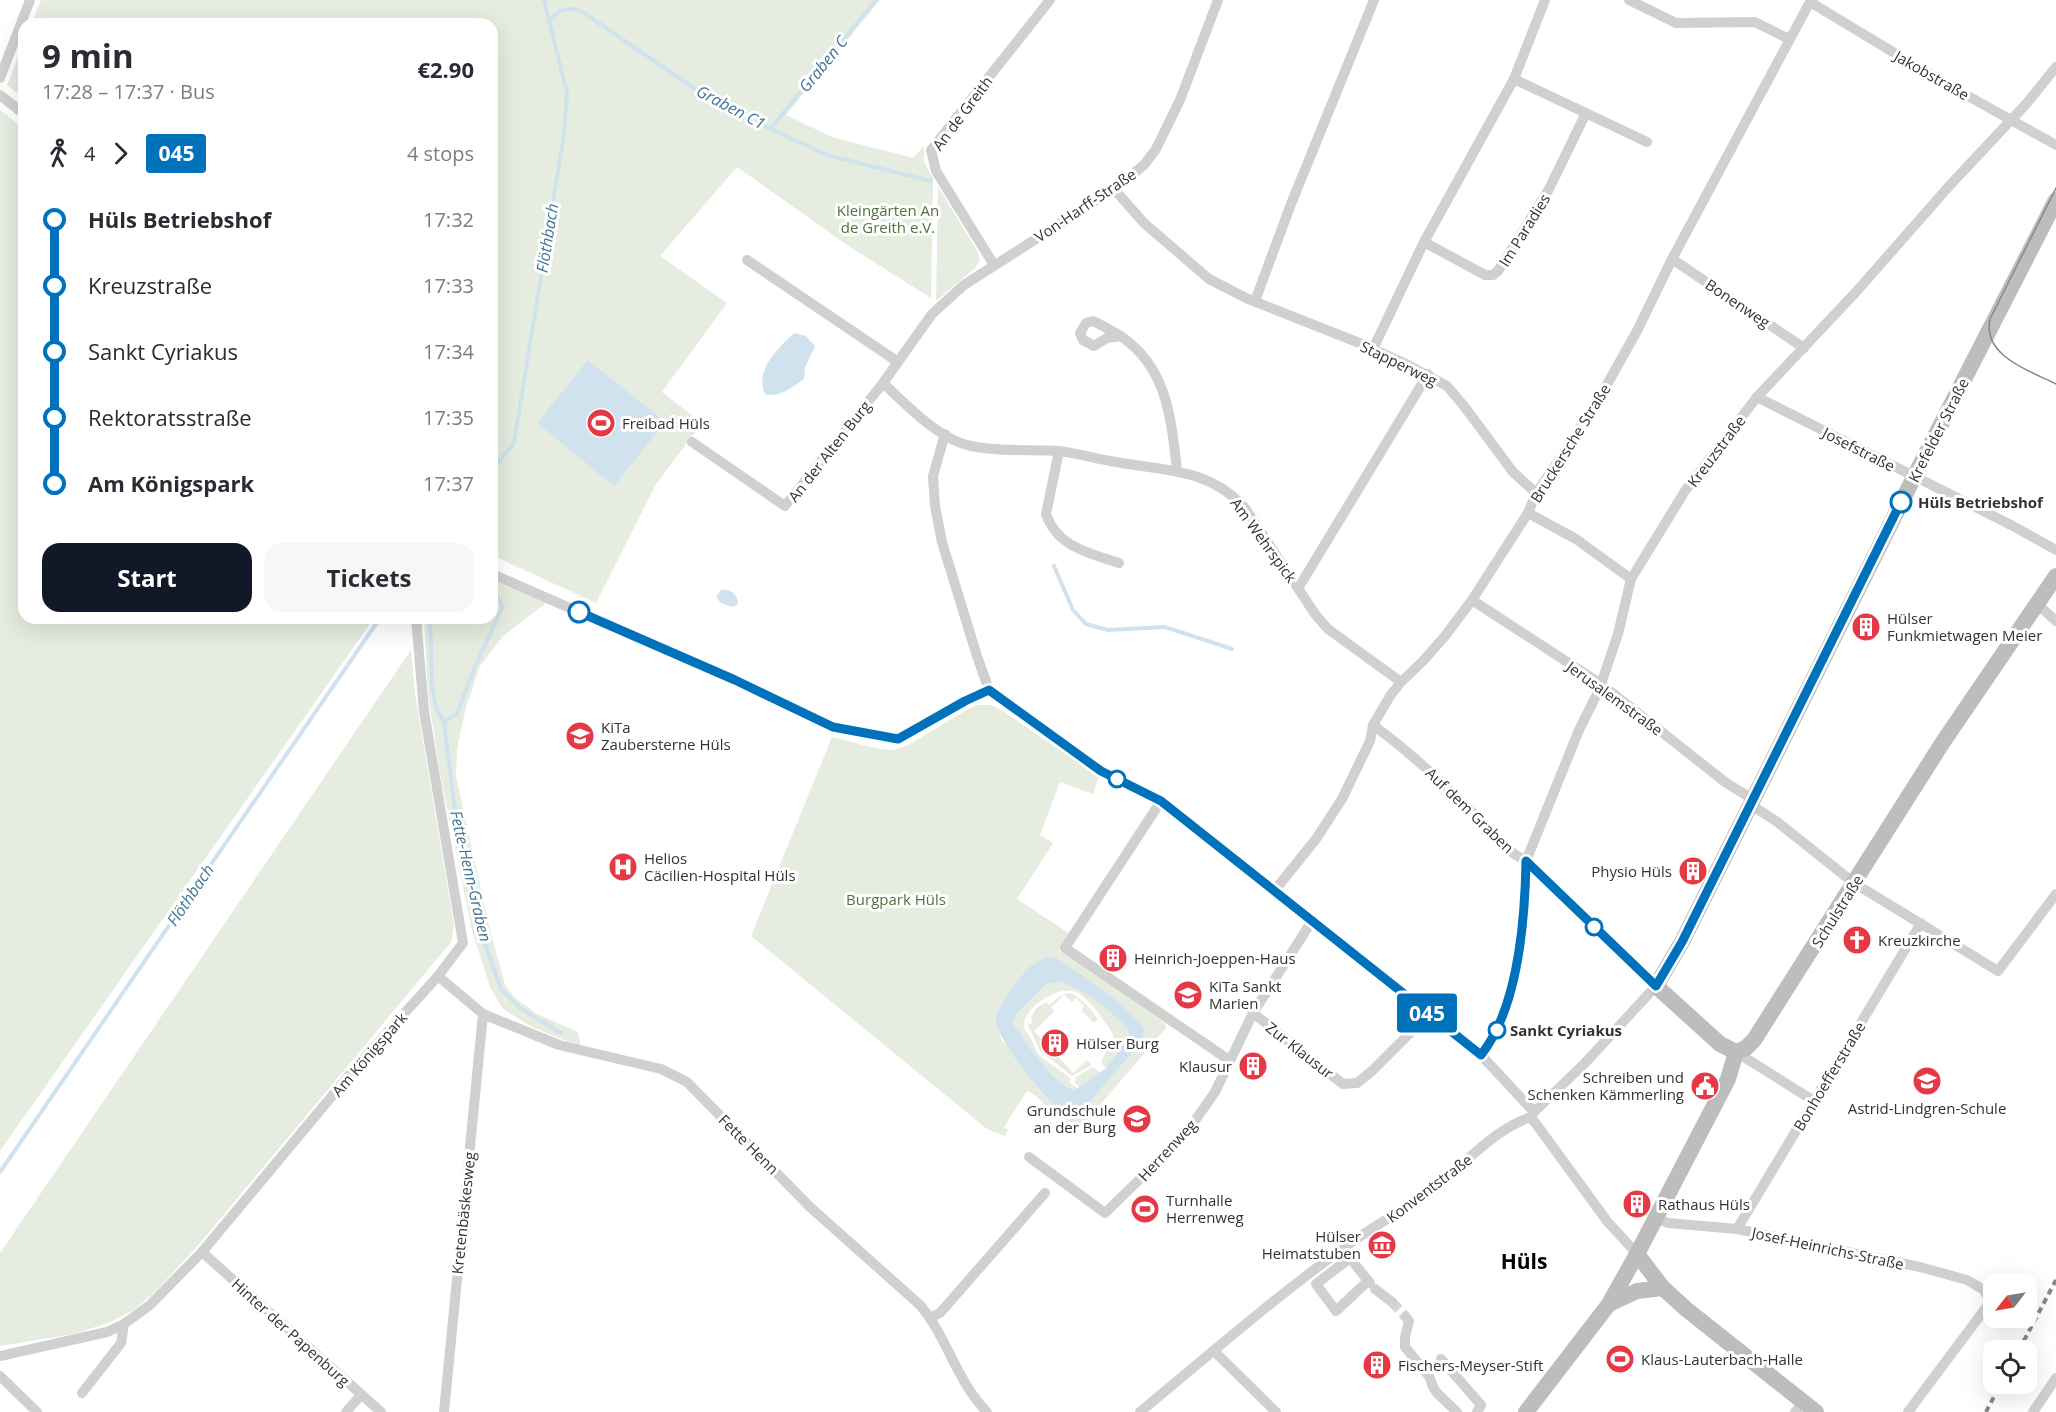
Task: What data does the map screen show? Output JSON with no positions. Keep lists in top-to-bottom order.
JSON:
{
  "streets": {
    "street": [
      "Jakobstraße",
      "An de Greith",
      "Von-Harff-Straße",
      "Im Paradies",
      "Bonenweg",
      "Stapperweg",
      "Krefelder Straße",
      "Bruckersche Straße",
      "Josefstraße",
      "An der Alten Burg",
      "Kreuzstraße",
      "Am Wehrspick",
      "Jerusalemstraße",
      "Auf dem Graben",
      "Schulstraße",
      "Zur Klausur",
      "Am Königspark",
      "Bonhoefferstraße",
      "Fette Henn",
      "Herrenweg",
      "Konventstraße",
      "Kretenbäskesweg",
      "Josef-Heinrichs-Straße",
      "Hinter der Papenburg"
    ]
  },
  "crossings": [
    ["Jakobstraße", "Bruckersche Straße"],
    ["Jakobstraße", "Kreuzstraße"],
    ["An de Greith", "Von-Harff-Straße"],
    ["An de Greith", "An der Alten Burg"],
    ["Von-Harff-Straße", "Stapperweg"],
    ["Von-Harff-Straße", "An der Alten Burg"],
    ["Bonenweg", "Bruckersche Straße"],
    ["Bonenweg", "Kreuzstraße"],
    ["Stapperweg", "Bruckersche Straße"],
    ["Krefelder Straße", "Josefstraße"],
    ["Krefelder Straße", "Jerusalemstraße"],
    ["Krefelder Straße", "Auf dem Graben"],
    ["Krefelder Straße", "Konventstraße"],
    ["Bruckersche Straße", "Am Wehrspick"],
    ["Bruckersche Straße", "Jerusalemstraße"],
    ["Bruckersche Straße", "Auf dem Graben"],
    ["Josefstraße", "Kreuzstraße"],
    ["An der Alten Burg", "Am Wehrspick"],
    ["Kreuzstraße", "Jerusalemstraße"],
    ["Kreuzstraße", "Auf dem Graben"],
    ["Jerusalemstraße", "Schulstraße"],
    ["Jerusalemstraße", "Bonhoefferstraße"],
    ["Auf dem Graben", "Schulstraße"],
    ["Auf dem Graben", "Bonhoefferstraße"],
    ["Zur Klausur", "Herrenweg"],
    ["Am Königspark", "Fette Henn"],
    ["Am Königspark", "Hinter der Papenburg"],
    ["Bonhoefferstraße", "Josef-Heinrichs-Straße"],
    ["Fette Henn", "Kretenbäskesweg"]
  ],
  "districts": ["Hüls"],
  "water": [
    "Graben C",
    "Graben C1",
    "Flöthbach",
    "Fette-Henn-Graben"
  ],
  "parks": ["Kleingärten An de Greith e.V.", "Burgpark Hüls"],
  "places": {
    "sports": ["Freibad Hüls", "Turnhalle Herrenweg", "Klaus-Lauterbach-Halle"],
    "other": ["Hüls Betriebshof", "Sankt Cyriakus"],
    "building": [
      "Hülser Funkmietwagen Meier",
      "Physio Hüls",
      "Heinrich-Joeppen-Haus",
      "Hülser Burg",
      "Klausur",
      "Rathaus Hüls",
      "Fischers-Meyser-Stift"
    ],
    "school or university": [
      "KiTa Zaubersterne Hüls",
      "KiTa Sankt Marien",
      "Astrid-Lindgren-Schule",
      "Grundschule an der Burg"
    ],
    "hospital": ["Helios Cäcilien-Hospital Hüls"],
    "church": ["Kreuzkirche"],
    "public building": ["Schreiben und Schenken Kämmerling"],
    "museum": ["Hülser Heimatstuben"]
  },
  "lines": ["bus line 045"],
  "north": "bottom left",
  "page": {
    "on_map": "045",
    "heading": ["9 min", "17:28 – 17:37 · Bus", "€2.90"],
    "legs": ["4", "045", "4 stops"],
    "list": [
      {
        "name": "Hüls Betriebshof",
        "value": "17:32"
      },
      {
        "name": "Kreuzstraße",
        "value": "17:33"
      },
      {
        "name": "Sankt Cyriakus",
        "value": "17:34"
      },
      {
        "name": "Rektoratsstraße",
        "value": "17:35"
      },
      {
        "name": "Am Königspark",
        "value": "17:37"
      }
    ],
    "buttons": ["Start", "Tickets"]
  }
}
